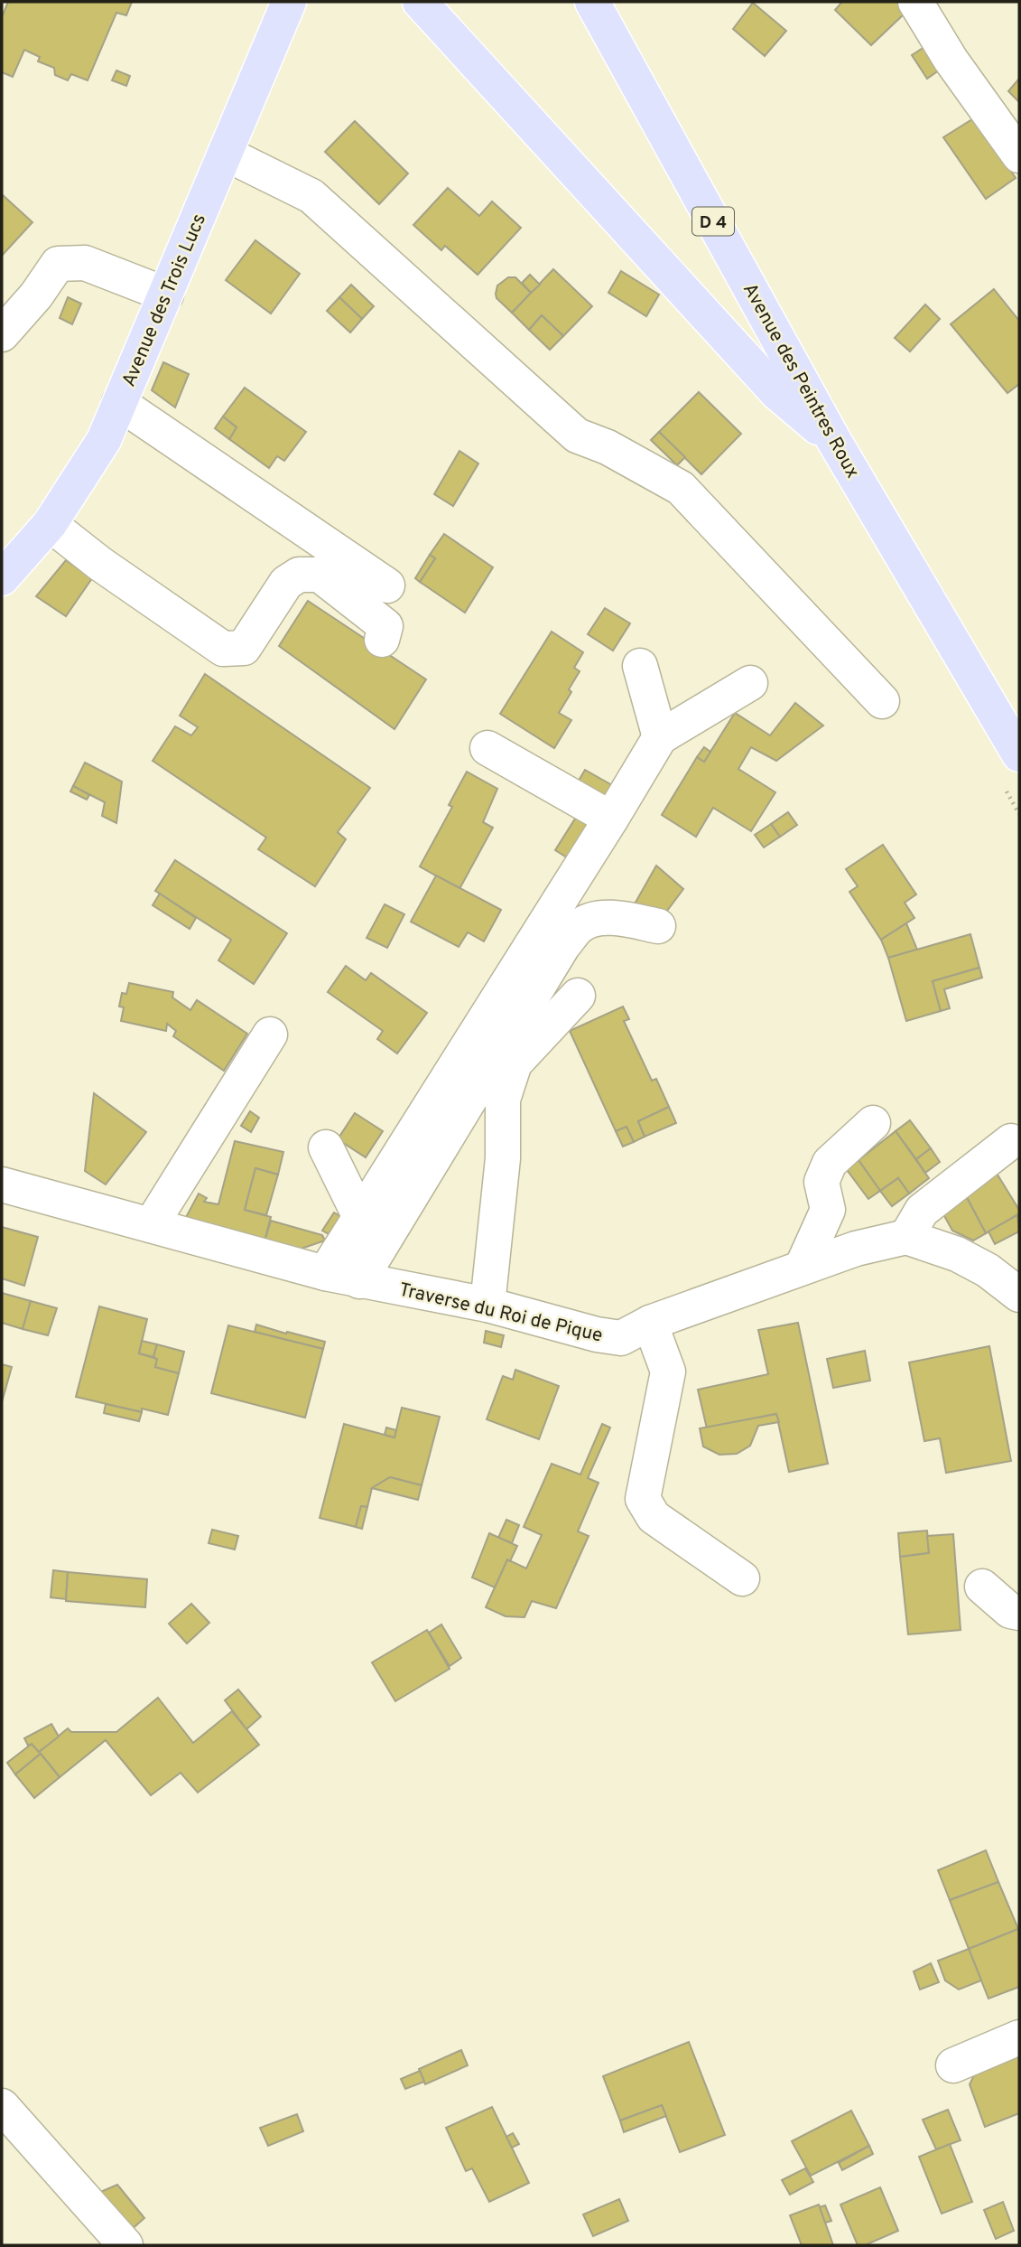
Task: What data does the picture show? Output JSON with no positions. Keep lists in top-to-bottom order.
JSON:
{
  "streets": {
    "main road": ["D 4", "Avenue des Trois Lucs", "Avenue des Peintres Roux"],
    "street": ["Traverse du Roi de Pique"]
  }
}
